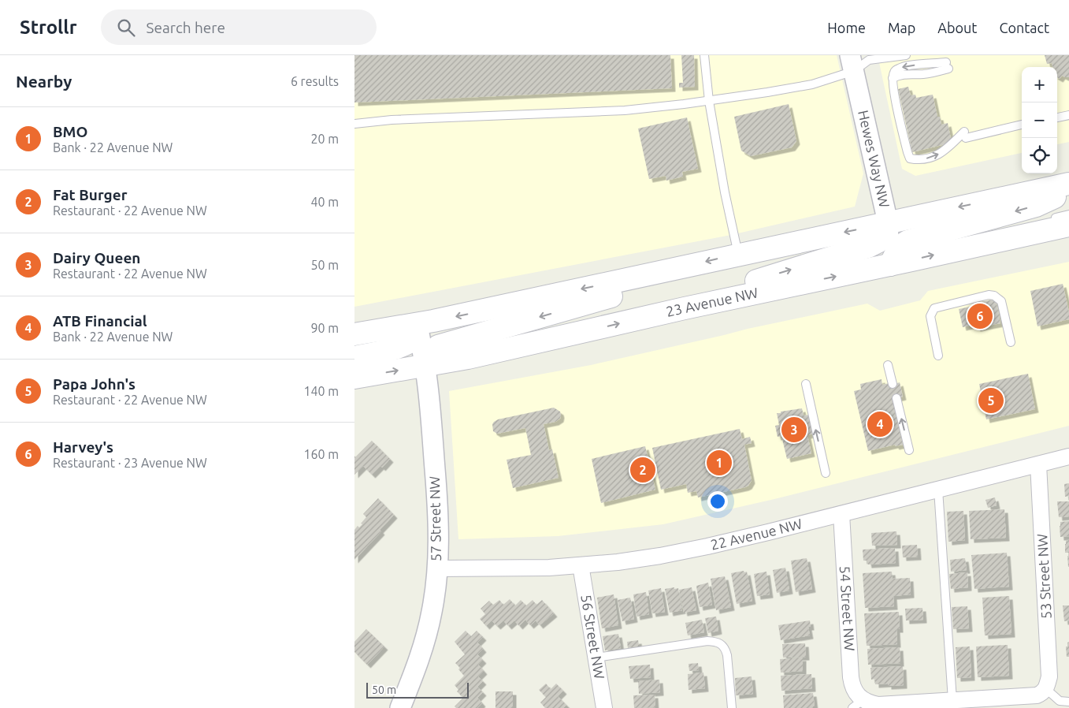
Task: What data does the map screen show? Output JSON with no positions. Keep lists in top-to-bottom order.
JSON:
{
  "streets": {
    "main road": ["23 Avenue NW"],
    "street": [
      "Hewes Way NW",
      "57 Street NW",
      "22 Avenue NW",
      "53 Street NW",
      "54 Street NW",
      "56 Street NW"
    ]
  },
  "crossings": [
    ["Hewes Way NW", "23 Avenue NW"],
    ["23 Avenue NW", "57 Street NW"],
    ["57 Street NW", "22 Avenue NW"],
    ["22 Avenue NW", "53 Street NW"],
    ["22 Avenue NW", "54 Street NW"],
    ["22 Avenue NW", "56 Street NW"]
  ],
  "scale_bar": "50 m",
  "page": {
    "header": "Strollr",
    "search": "Search here",
    "nav": [
      "Home",
      "Map",
      "About",
      "Contact"
    ],
    "heading": ["Nearby", "6 results"],
    "map_buttons": ["+", "−"],
    "list": [
      {
        "mark": "1",
        "name": "BMO",
        "note": "Bank · 22 Avenue NW",
        "value": "20 m"
      },
      {
        "mark": "2",
        "name": "Fat Burger",
        "note": "Restaurant · 22 Avenue NW",
        "value": "40 m"
      },
      {
        "mark": "3",
        "name": "Dairy Queen",
        "note": "Restaurant · 22 Avenue NW",
        "value": "50 m"
      },
      {
        "mark": "4",
        "name": "ATB Financial",
        "note": "Bank · 22 Avenue NW",
        "value": "90 m"
      },
      {
        "mark": "5",
        "name": "Papa John's",
        "note": "Restaurant · 22 Avenue NW",
        "value": "140 m"
      },
      {
        "mark": "6",
        "name": "Harvey's",
        "note": "Restaurant · 23 Avenue NW",
        "value": "160 m"
      }
    ],
    "pins": [
      "6",
      "5",
      "4",
      "3",
      "1",
      "2"
    ],
    "scale": "50 m"
  }
}
